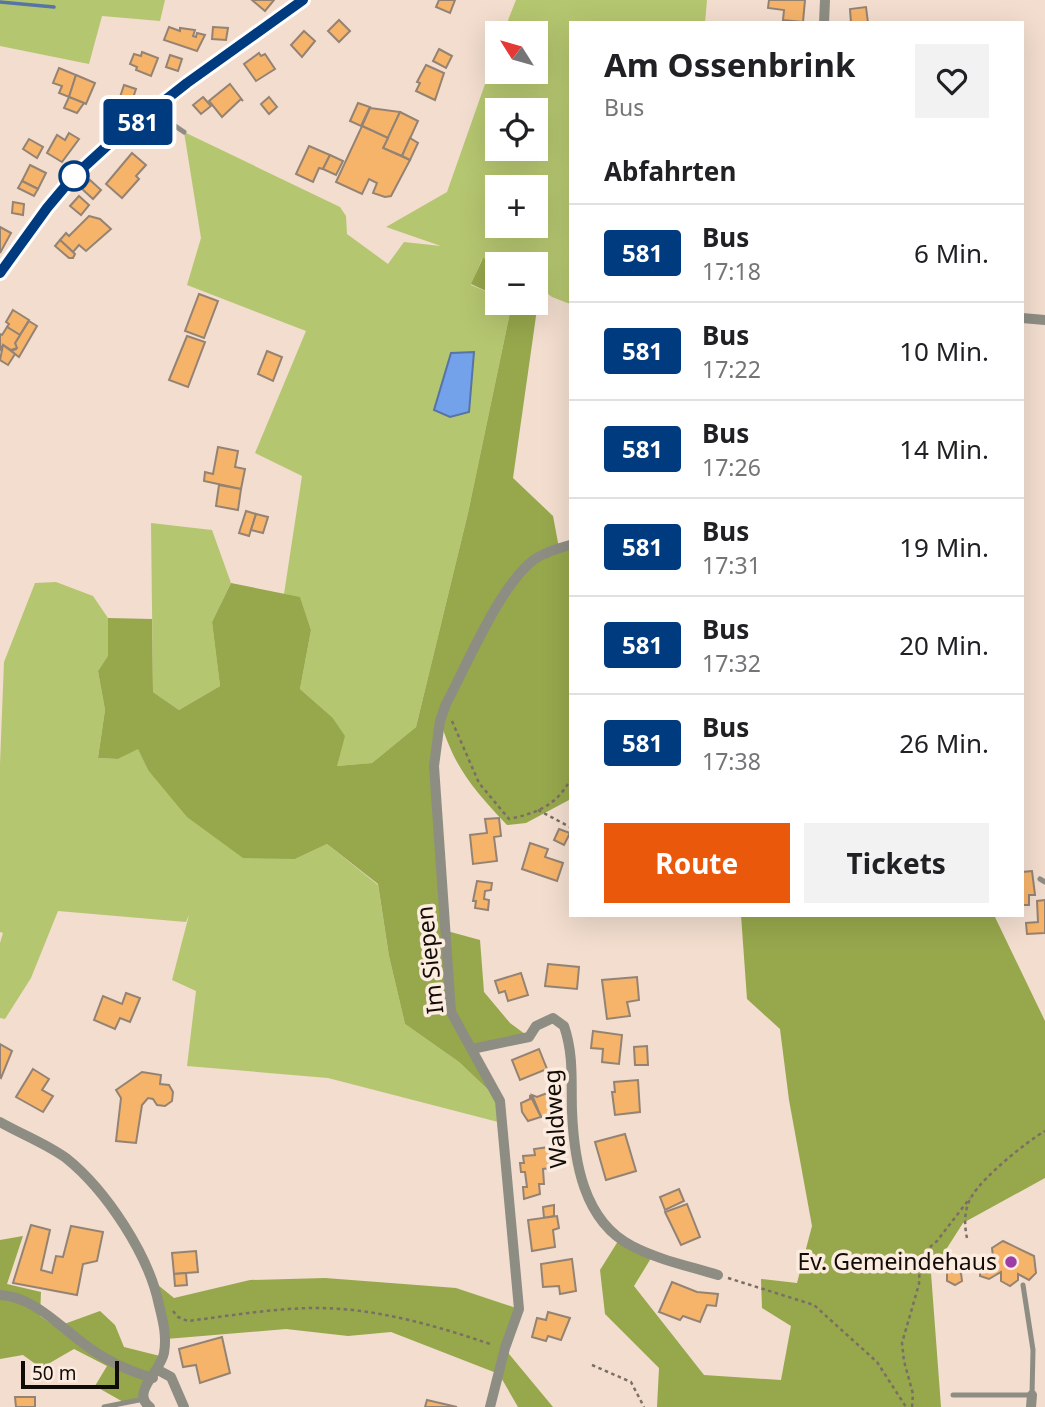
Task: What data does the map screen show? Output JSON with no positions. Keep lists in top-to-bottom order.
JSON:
{
  "streets": {
    "street": ["Im Siepen", "Waldweg"]
  },
  "crossings": [
    ["Im Siepen", "Waldweg"]
  ],
  "places": ["Ev. Gemeindehaus"],
  "lines": ["bus line 581"],
  "scale_bar": "50 m",
  "north": "top left",
  "page": {
    "on_map": "581",
    "map_buttons": ["+", "−"],
    "heading": [
      ["Am Ossenbrink", "Bus"],
      "Abfahrten"
    ],
    "list": [
      {
        "mark": "581",
        "name": "Bus",
        "note": "17:18",
        "value": "6 Min."
      },
      {
        "mark": "581",
        "name": "Bus",
        "note": "17:22",
        "value": "10 Min."
      },
      {
        "mark": "581",
        "name": "Bus",
        "note": "17:26",
        "value": "14 Min."
      },
      {
        "mark": "581",
        "name": "Bus",
        "note": "17:31",
        "value": "19 Min."
      },
      {
        "mark": "581",
        "name": "Bus",
        "note": "17:32",
        "value": "20 Min."
      },
      {
        "mark": "581",
        "name": "Bus",
        "note": "17:38",
        "value": "26 Min."
      }
    ],
    "buttons": ["Route", "Tickets"],
    "scale": "50 m"
  }
}
